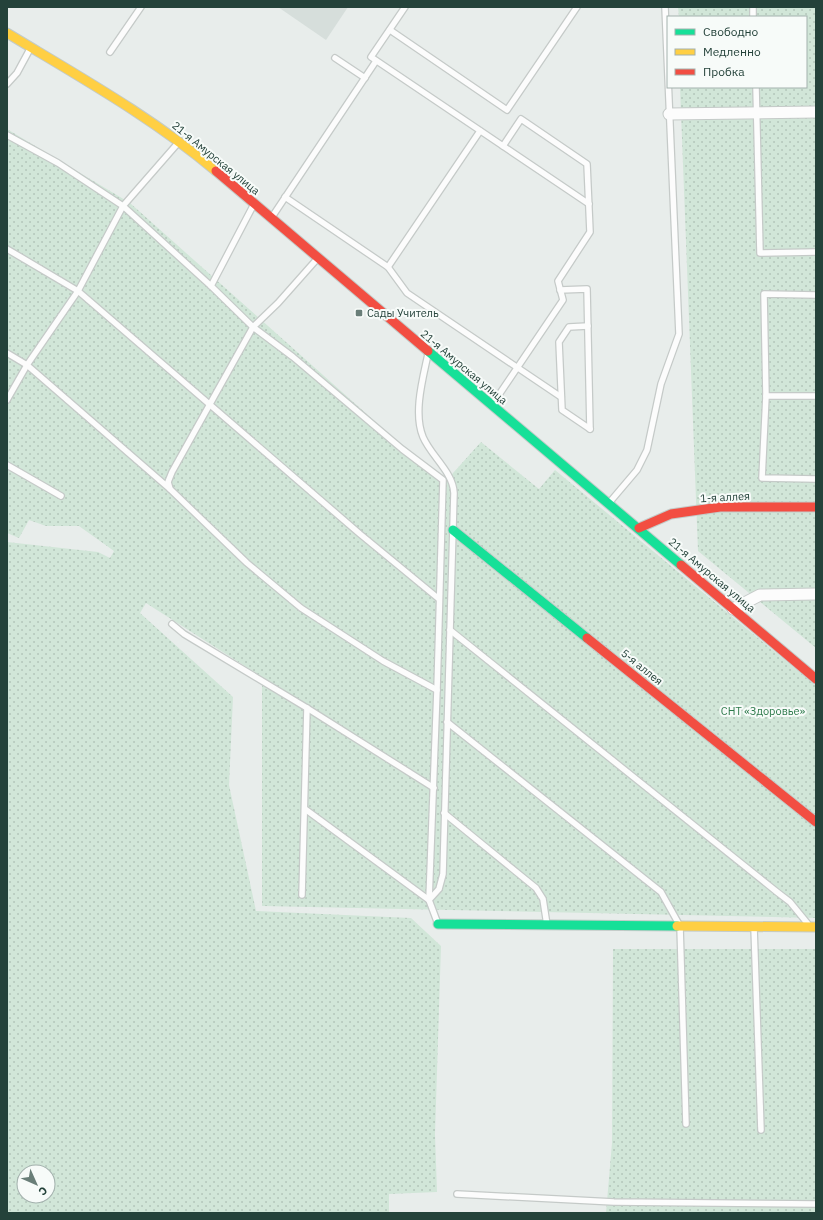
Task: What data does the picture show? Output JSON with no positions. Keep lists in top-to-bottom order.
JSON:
{
  "streets": {
    "main road": ["21-я Амурская улица", "1-я аллея", "5-я аллея"]
  },
  "crossings": [
    ["21-я Амурская улица", "1-я аллея"]
  ],
  "parks": ["СНТ «Здоровье»"],
  "places": {
    "transit": ["Сады Учитель"]
  },
  "legend": ["Свободно", "Медленно", "Пробка"],
  "north": "bottom right"
}
